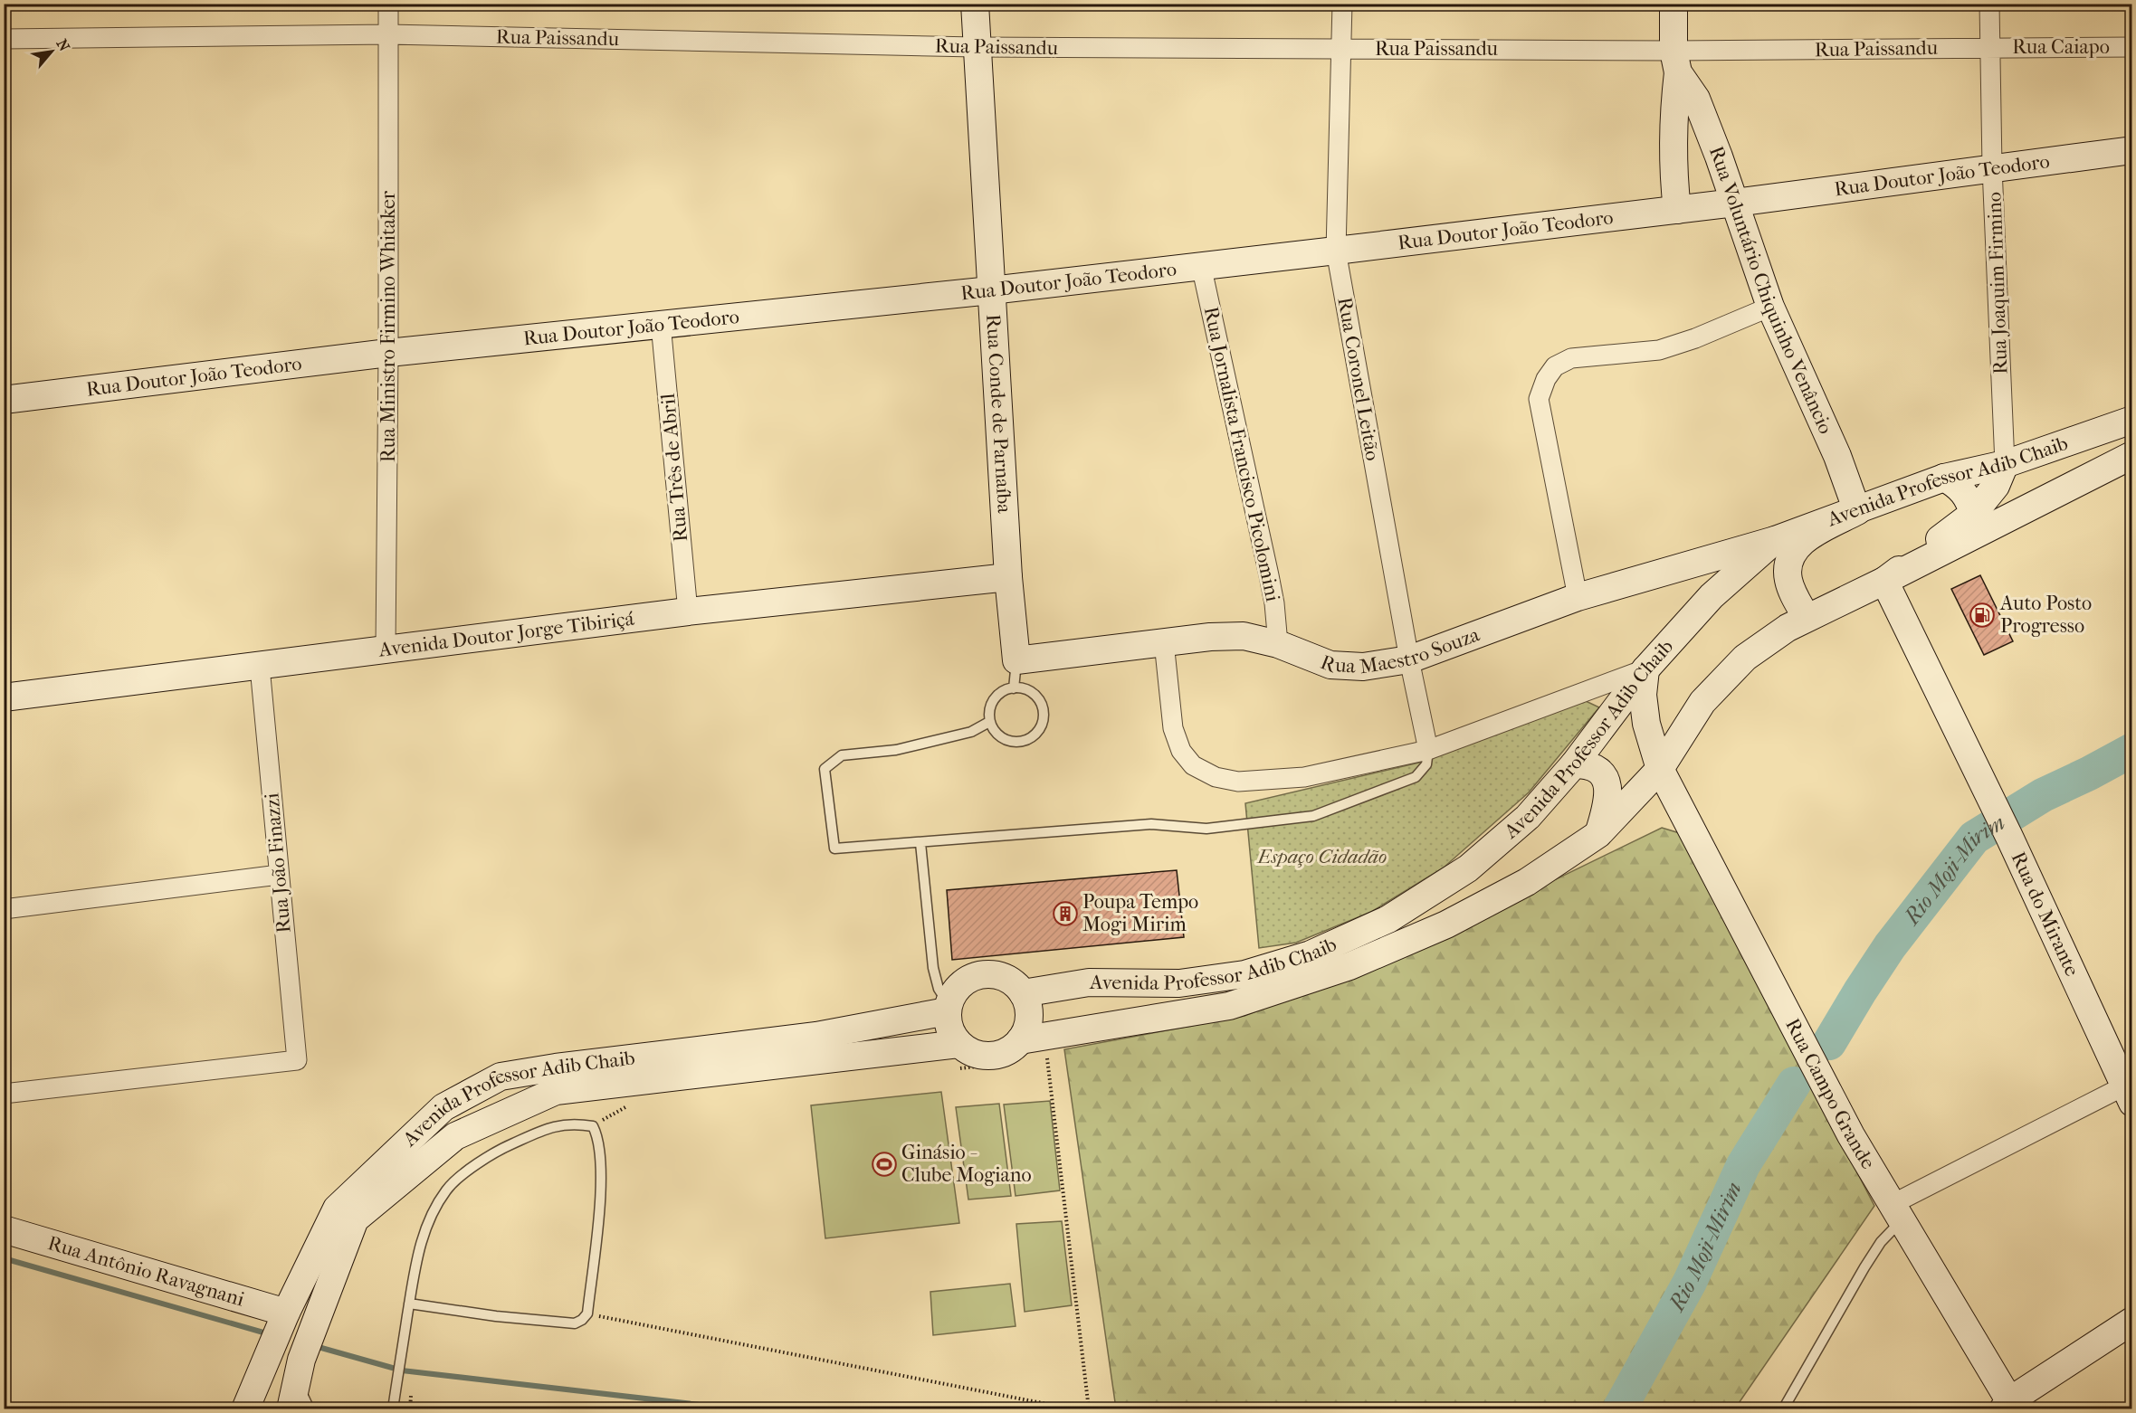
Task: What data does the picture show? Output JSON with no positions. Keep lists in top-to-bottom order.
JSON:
{
  "streets": {
    "street": [
      "Rua Paissandu",
      "Rua Caiapo",
      "Rua Doutor João Teodoro",
      "Rua Joaquim Firmino",
      "Rua Voluntário Chiquinho Venâncio",
      "Rua Ministro Firmino Whitaker",
      "Rua Coronel Leitão",
      "Rua Conde de Parnaíba",
      "Rua Jornalista Francisco Picolomini",
      "Rua Três de Abril",
      "Avenida Professor Adib Chaib",
      "Avenida Doutor Jorge Tibiriçá",
      "Rua Maestro Souza",
      "Rua João Finazzi",
      "Rua do Mirante",
      "Rua Campo Grande",
      "Rua Antônio Ravagnani"
    ]
  },
  "crossings": [
    ["Rua Paissandu", "Rua Caiapo"],
    ["Rua Paissandu", "Rua Joaquim Firmino"],
    ["Rua Paissandu", "Rua Voluntário Chiquinho Venâncio"],
    ["Rua Paissandu", "Rua Ministro Firmino Whitaker"],
    ["Rua Paissandu", "Rua Coronel Leitão"],
    ["Rua Paissandu", "Rua Conde de Parnaíba"],
    ["Rua Caiapo", "Rua Joaquim Firmino"],
    ["Rua Doutor João Teodoro", "Rua Joaquim Firmino"],
    ["Rua Doutor João Teodoro", "Rua Voluntário Chiquinho Venâncio"],
    ["Rua Doutor João Teodoro", "Rua Ministro Firmino Whitaker"],
    ["Rua Doutor João Teodoro", "Rua Coronel Leitão"],
    ["Rua Doutor João Teodoro", "Rua Conde de Parnaíba"],
    ["Rua Doutor João Teodoro", "Rua Jornalista Francisco Picolomini"],
    ["Rua Doutor João Teodoro", "Rua Três de Abril"],
    ["Rua Joaquim Firmino", "Avenida Professor Adib Chaib"],
    ["Rua Voluntário Chiquinho Venâncio", "Avenida Professor Adib Chaib"],
    ["Rua Ministro Firmino Whitaker", "Avenida Doutor Jorge Tibiriçá"],
    ["Rua Coronel Leitão", "Rua Maestro Souza"],
    ["Rua Conde de Parnaíba", "Avenida Doutor Jorge Tibiriçá"],
    ["Rua Conde de Parnaíba", "Rua Maestro Souza"],
    ["Rua Jornalista Francisco Picolomini", "Rua Maestro Souza"],
    ["Rua Três de Abril", "Avenida Doutor Jorge Tibiriçá"],
    ["Avenida Professor Adib Chaib", "Rua Maestro Souza"],
    ["Avenida Professor Adib Chaib", "Rua do Mirante"],
    ["Avenida Professor Adib Chaib", "Rua Campo Grande"],
    ["Avenida Professor Adib Chaib", "Rua Antônio Ravagnani"],
    ["Avenida Doutor Jorge Tibiriçá", "Rua João Finazzi"]
  ],
  "water": ["Rio Moji-Mirim"],
  "parks": ["Espaço Cidadão"],
  "places": {
    "fuel station": ["Auto Posto Progresso"],
    "building": ["Poupa Tempo Mogi Mirim"],
    "sports": ["Ginásio - Clube Mogiano"]
  },
  "north": "top right"
}
